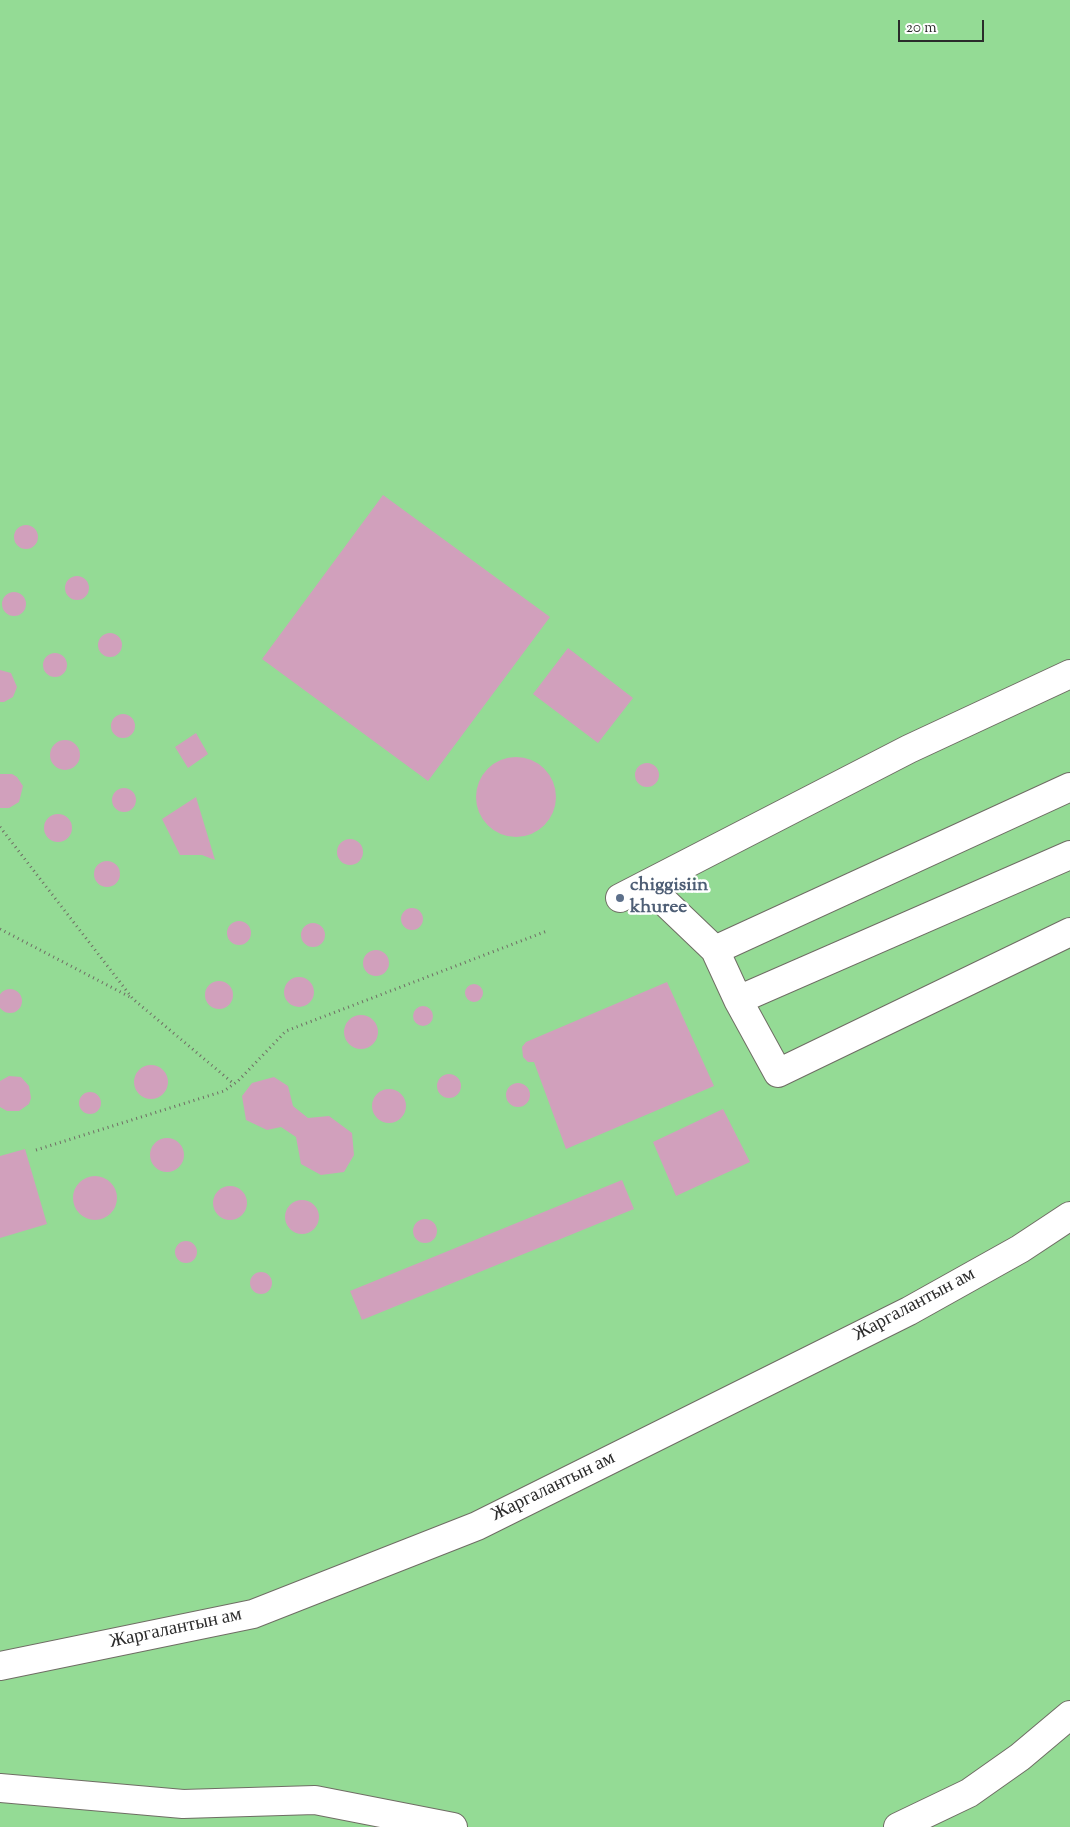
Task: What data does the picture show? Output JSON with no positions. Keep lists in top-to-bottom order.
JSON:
{
  "streets": {
    "street": ["Жаргалантын ам"]
  },
  "places": ["chiggisiin khuree"],
  "scale_bar": "20 m"
}
